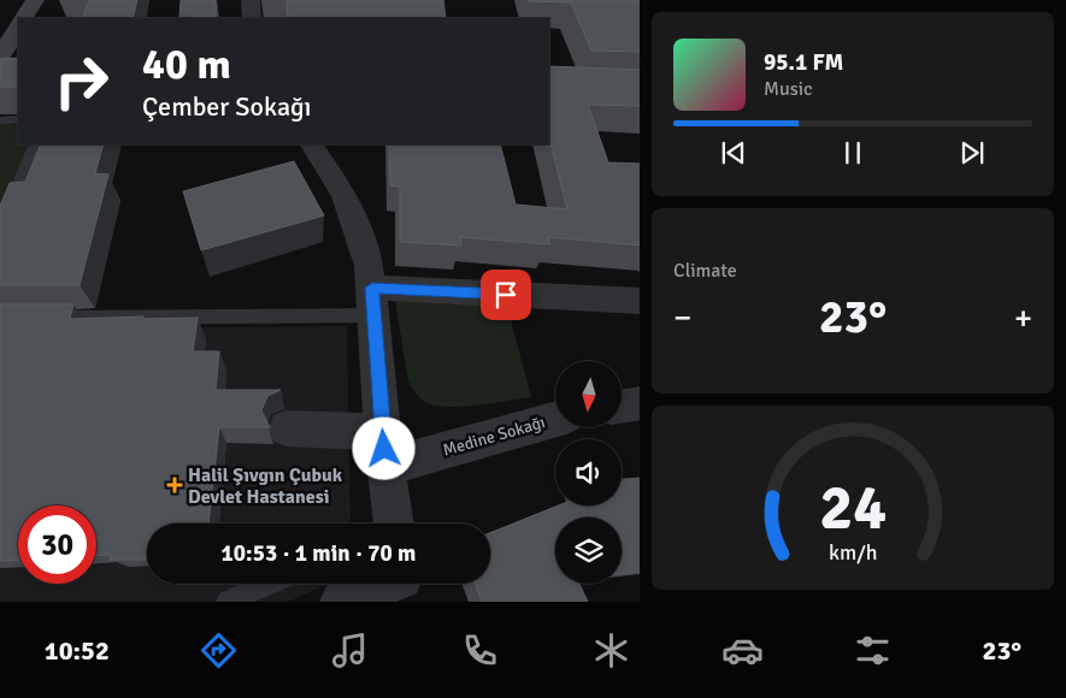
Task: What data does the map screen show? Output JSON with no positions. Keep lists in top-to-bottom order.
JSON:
{
  "streets": {
    "street": ["Medine Sokağı"]
  },
  "places": {
    "health": ["Halil Şıvgın Çubuk Devlet Hastanesi"]
  },
  "north": "bottom",
  "page": {
    "turn": ["40 m", "Çember Sokağı"],
    "song": ["95.1 FM", "Music"],
    "tile": "Climate",
    "heat": ["−", "23°", "+"],
    "limit": "30",
    "trip": "10:53 · 1 min · 70 m",
    "tabs": ["10:52", "23°"],
    "gauge": ["24", "km/h"]
  }
}
